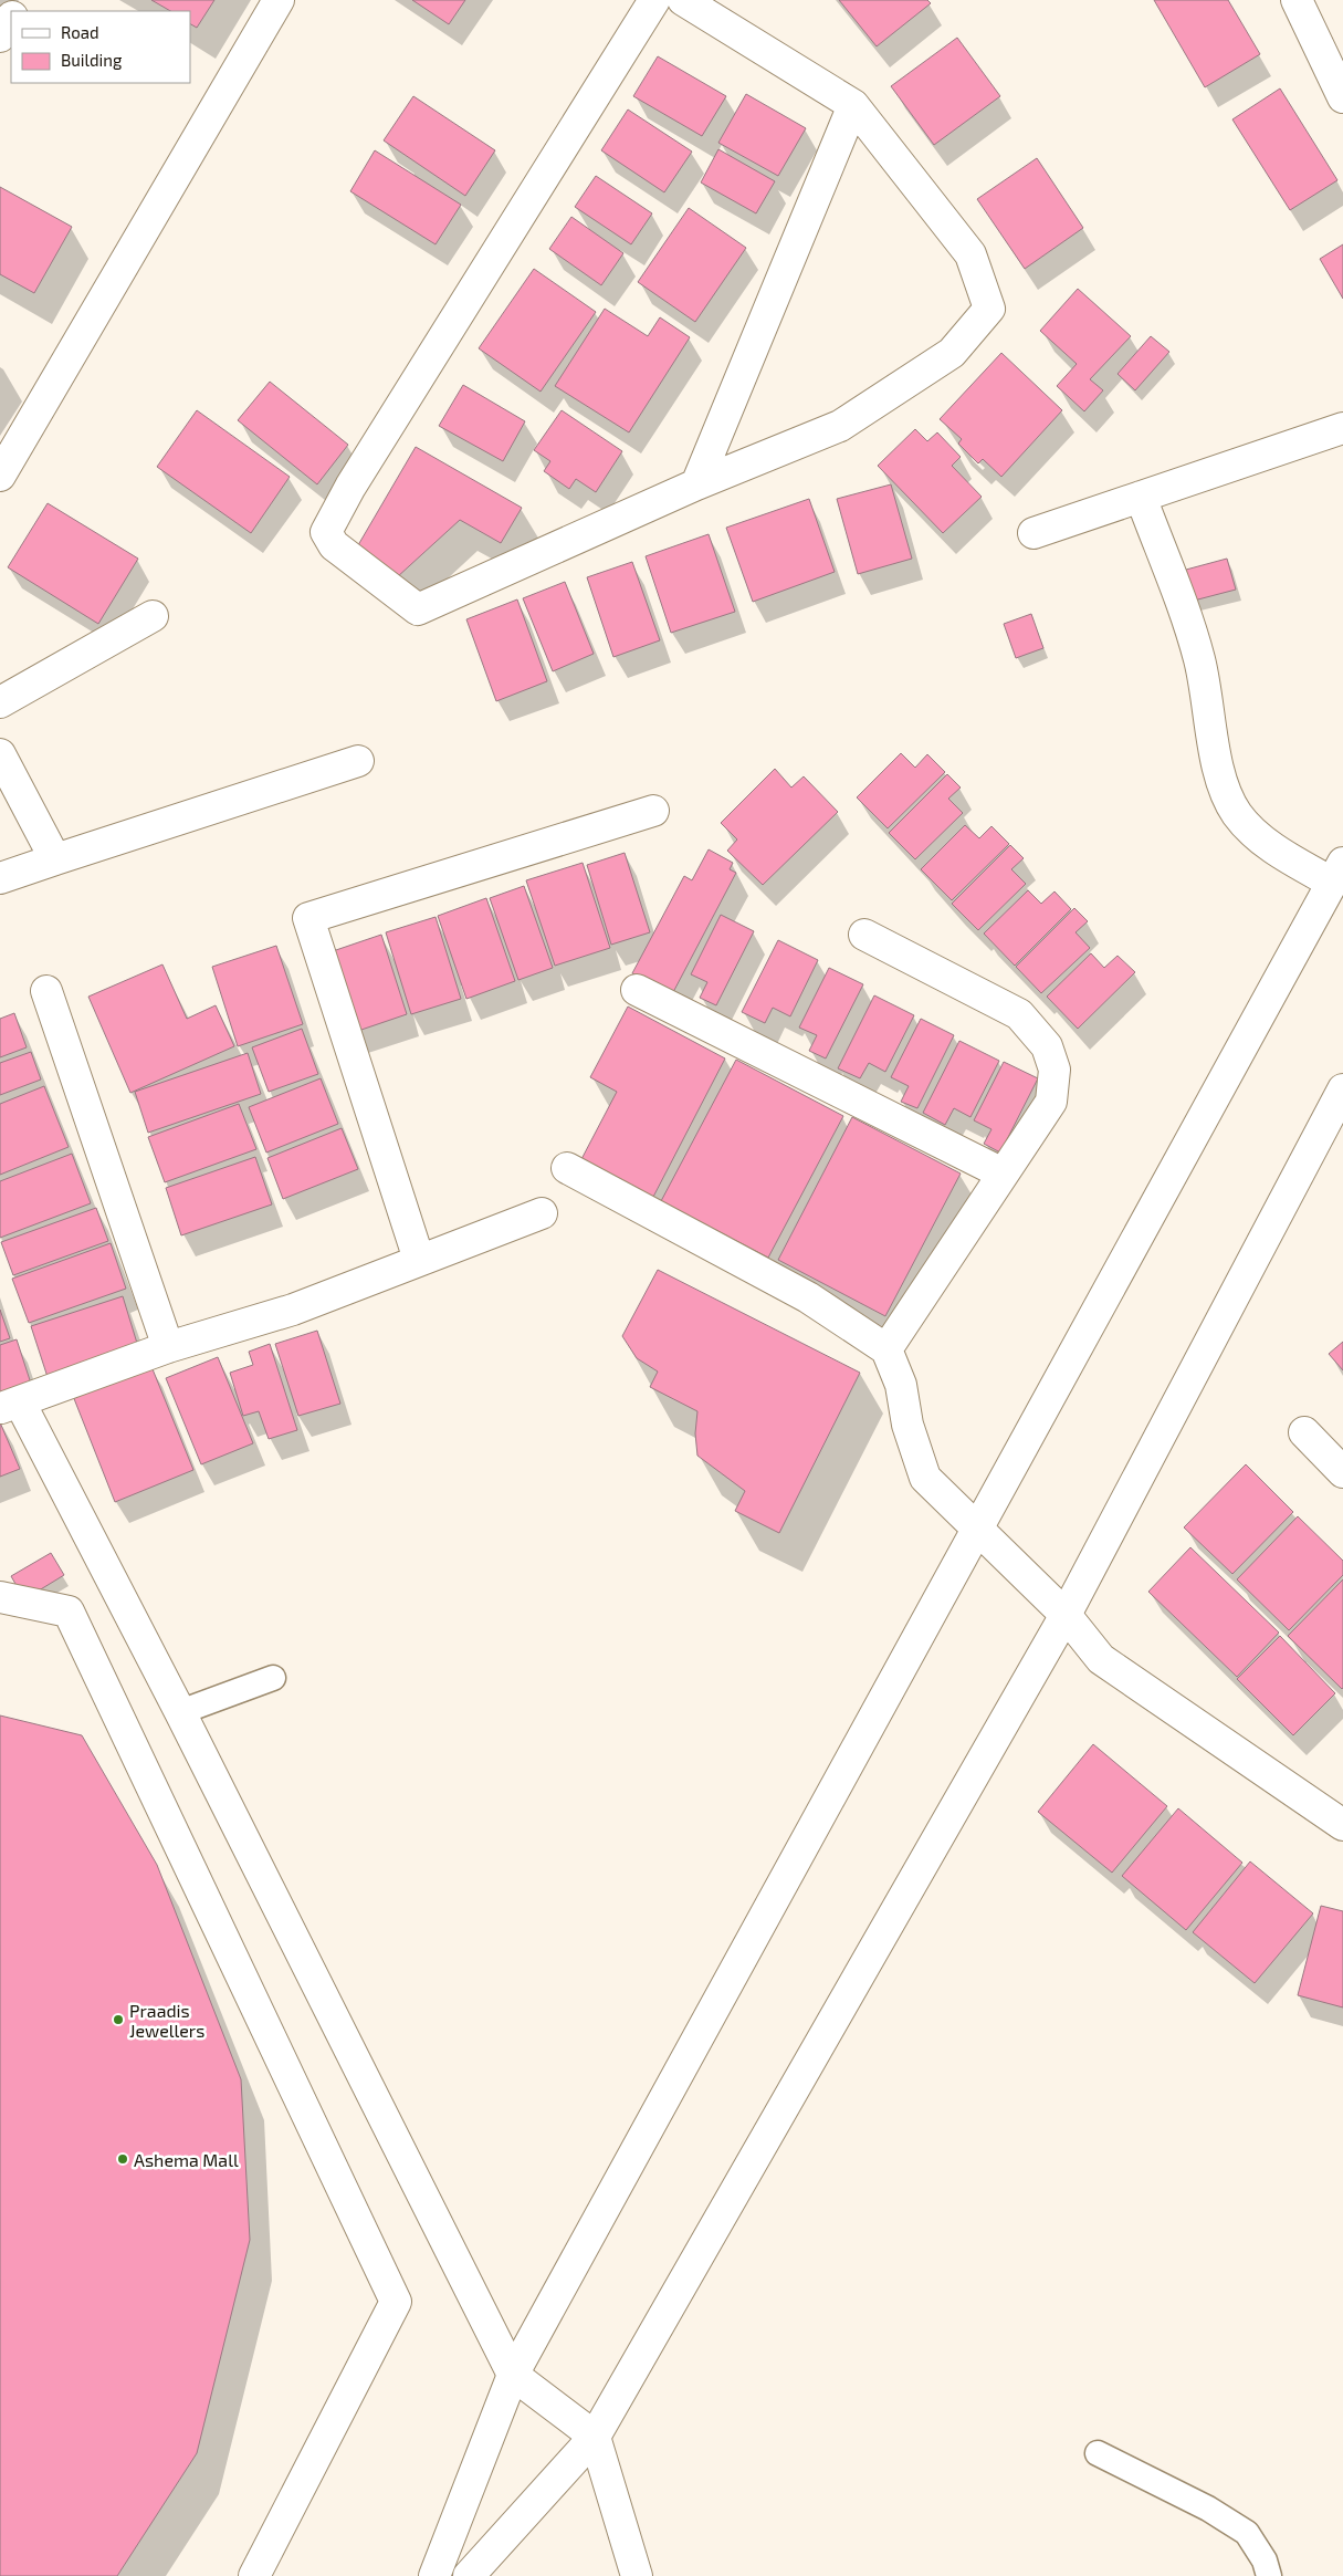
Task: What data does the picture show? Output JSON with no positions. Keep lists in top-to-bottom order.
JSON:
{
  "places": ["Praadis Jewellers", "Ashema Mall"],
  "legend": ["Road", "Building"]
}
